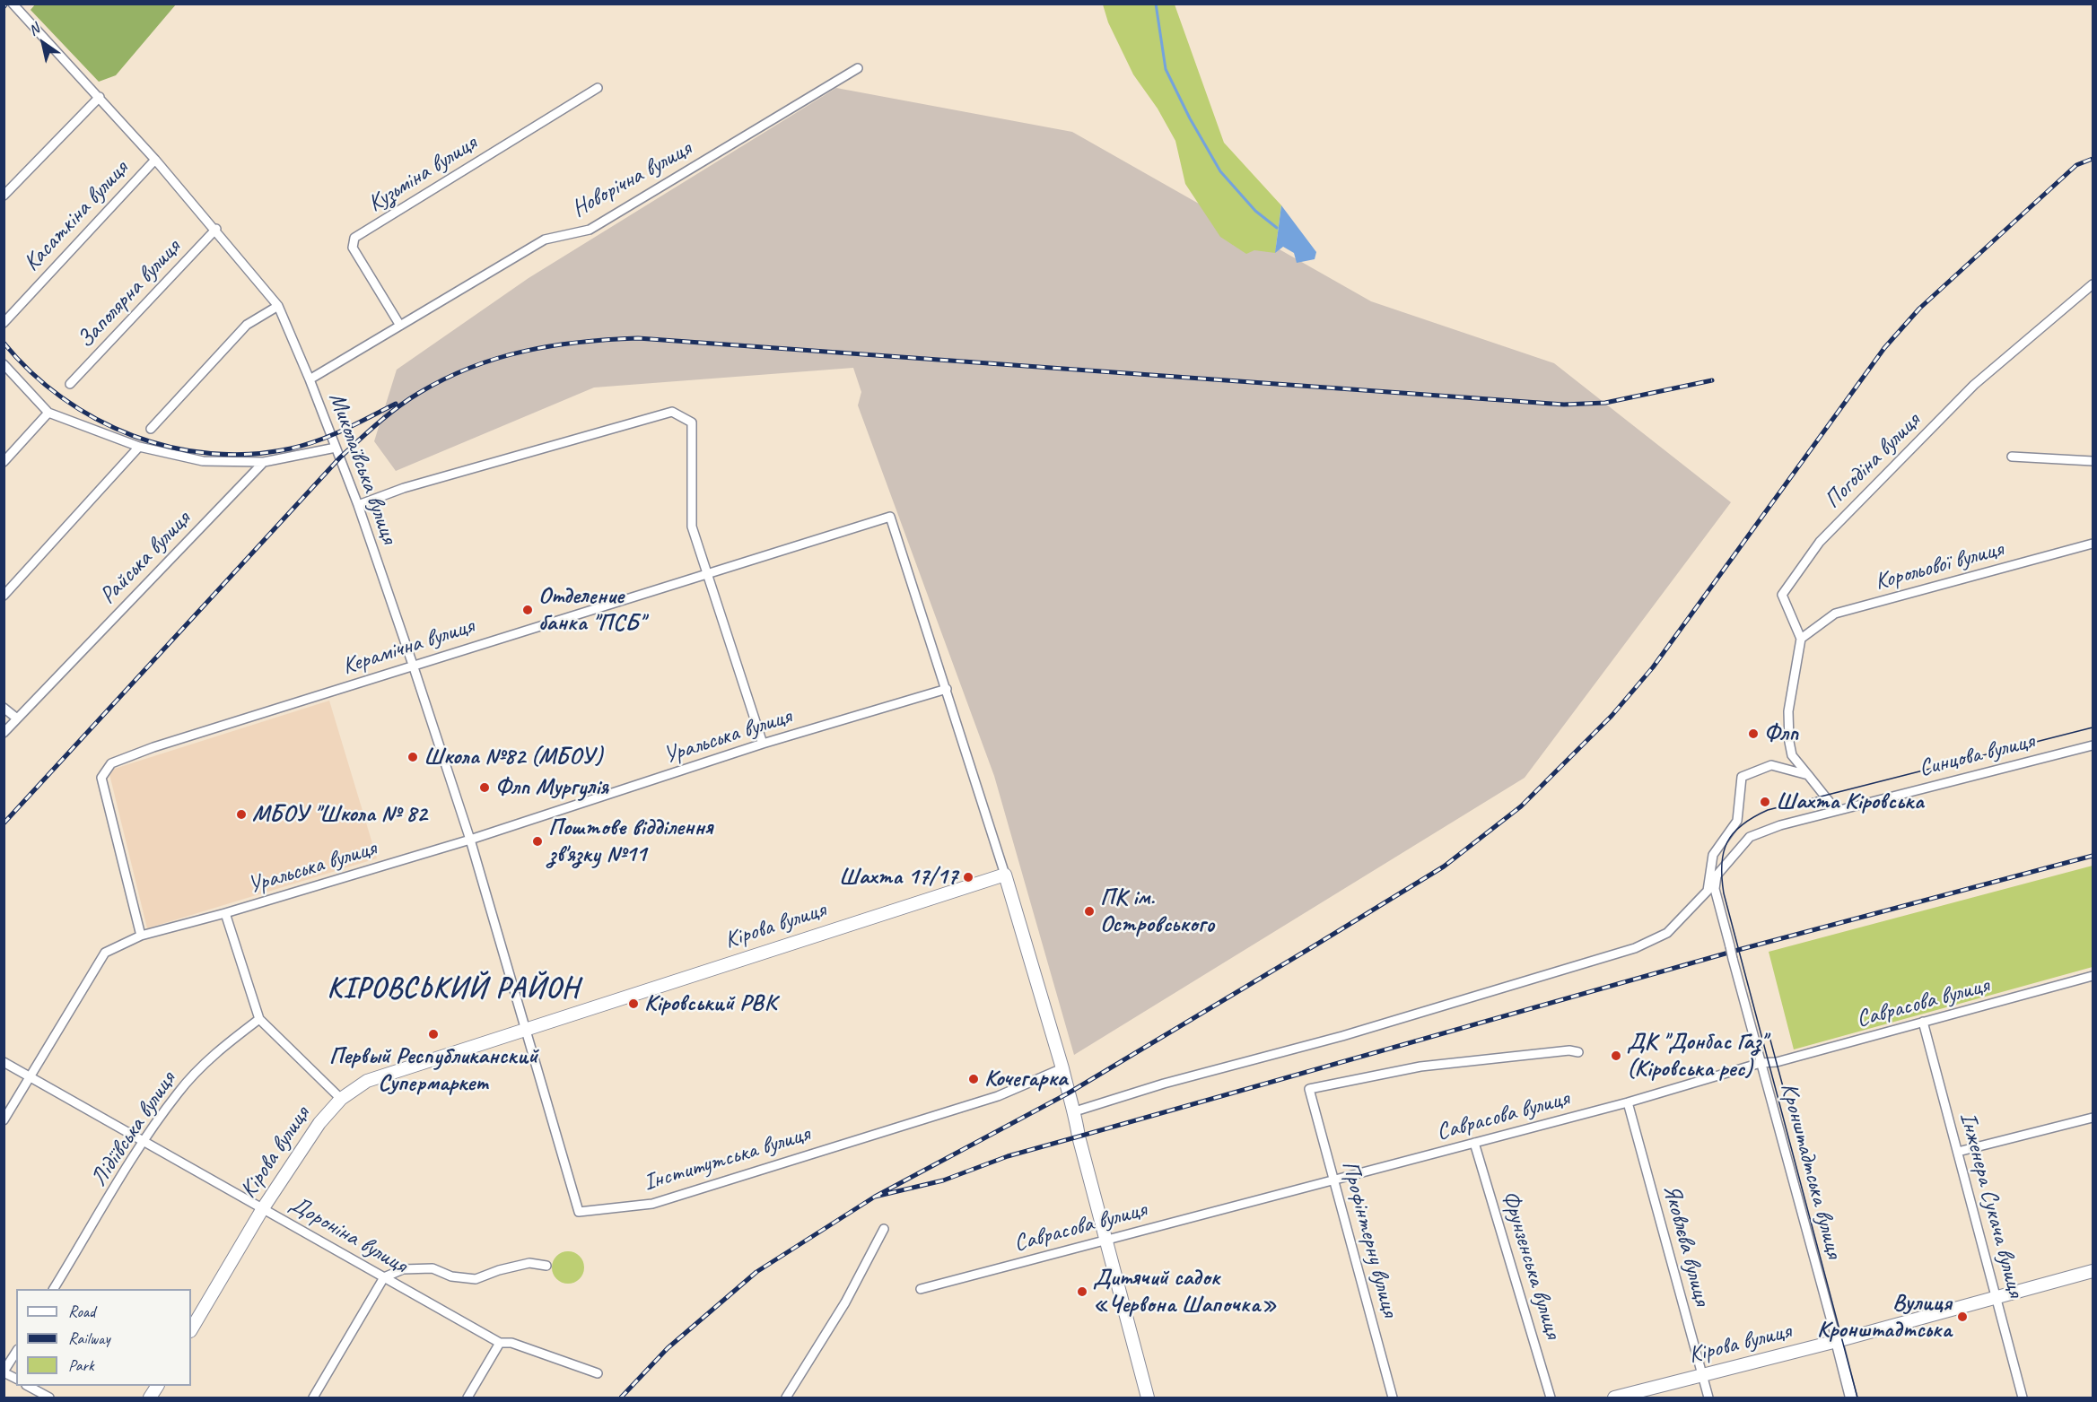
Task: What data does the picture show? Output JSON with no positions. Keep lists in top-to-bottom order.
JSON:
{
  "streets": {
    "main road": ["Кірова вулиця"],
    "street": [
      "Кузьміна вулиця",
      "Новорічна вулиця",
      "Касаткіна вулиця",
      "Заполярна вулиця",
      "Погодіна вулиця",
      "Миколаївська вулиця",
      "Райська вулиця",
      "Корольової вулиця",
      "Керамічна вулиця",
      "Уральська вулиця",
      "Синцова вулиця",
      "Саврасова вулиця",
      "Лідіївська вулиця",
      "Інститутська вулиця",
      "Кронштадтська вулиця",
      "Інженера Сукача вулиця",
      "Дороніна вулиця",
      "Профінтерну вулиця",
      "Яковлєва вулиця",
      "Фрунзенська вулиця"
    ]
  },
  "crossings": [
    ["Кузьміна вулиця", "Новорічна вулиця"],
    ["Новорічна вулиця", "Миколаївська вулиця"],
    ["Касаткіна вулиця", "Миколаївська вулиця"],
    ["Заполярна вулиця", "Миколаївська вулиця"],
    ["Погодіна вулиця", "Корольової вулиця"],
    ["Миколаївська вулиця", "Керамічна вулиця"],
    ["Миколаївська вулиця", "Уральська вулиця"],
    ["Миколаївська вулиця", "Кірова вулиця"],
    ["Миколаївська вулиця", "Інститутська вулиця"],
    ["Керамічна вулиця", "Уральська вулиця"],
    ["Уральська вулиця", "Дороніна вулиця"],
    ["Синцова вулиця", "Кронштадтська вулиця"],
    ["Кірова вулиця", "Інститутська вулиця"],
    ["Кірова вулиця", "Кронштадтська вулиця"],
    ["Кірова вулиця", "Інженера Сукача вулиця"],
    ["Кірова вулиця", "Дороніна вулиця"],
    ["Кірова вулиця", "Яковлєва вулиця"],
    ["Саврасова вулиця", "Кронштадтська вулиця"],
    ["Саврасова вулиця", "Інженера Сукача вулиця"],
    ["Саврасова вулиця", "Профінтерну вулиця"],
    ["Саврасова вулиця", "Яковлєва вулиця"],
    ["Саврасова вулиця", "Фрунзенська вулиця"],
    ["Лідіївська вулиця", "Дороніна вулиця"]
  ],
  "districts": ["КІРОВСЬКИЙ РАЙОН"],
  "places": [
    "Отделение банка \"ПСБ\"",
    "Флп",
    "Школа №82 (МБОУ)",
    "Флп Мургулія",
    "Шахта Кіровська",
    "МБОУ \"Школа № 82",
    "Поштове відділення зв'язку №11",
    "Шахта 17/17",
    "ПК ім. Островського",
    "Кіровський РВК",
    "Первый Республиканский Супермаркет",
    "ДК \"Донбас Газ\" (Кіровська рес)",
    "Кочегарка",
    "Дитячий садок «Червона Шапочка»",
    "Вулиця Кронштадтська"
  ],
  "legend": ["Road", "Railway", "Park"],
  "north": "top left"
}
